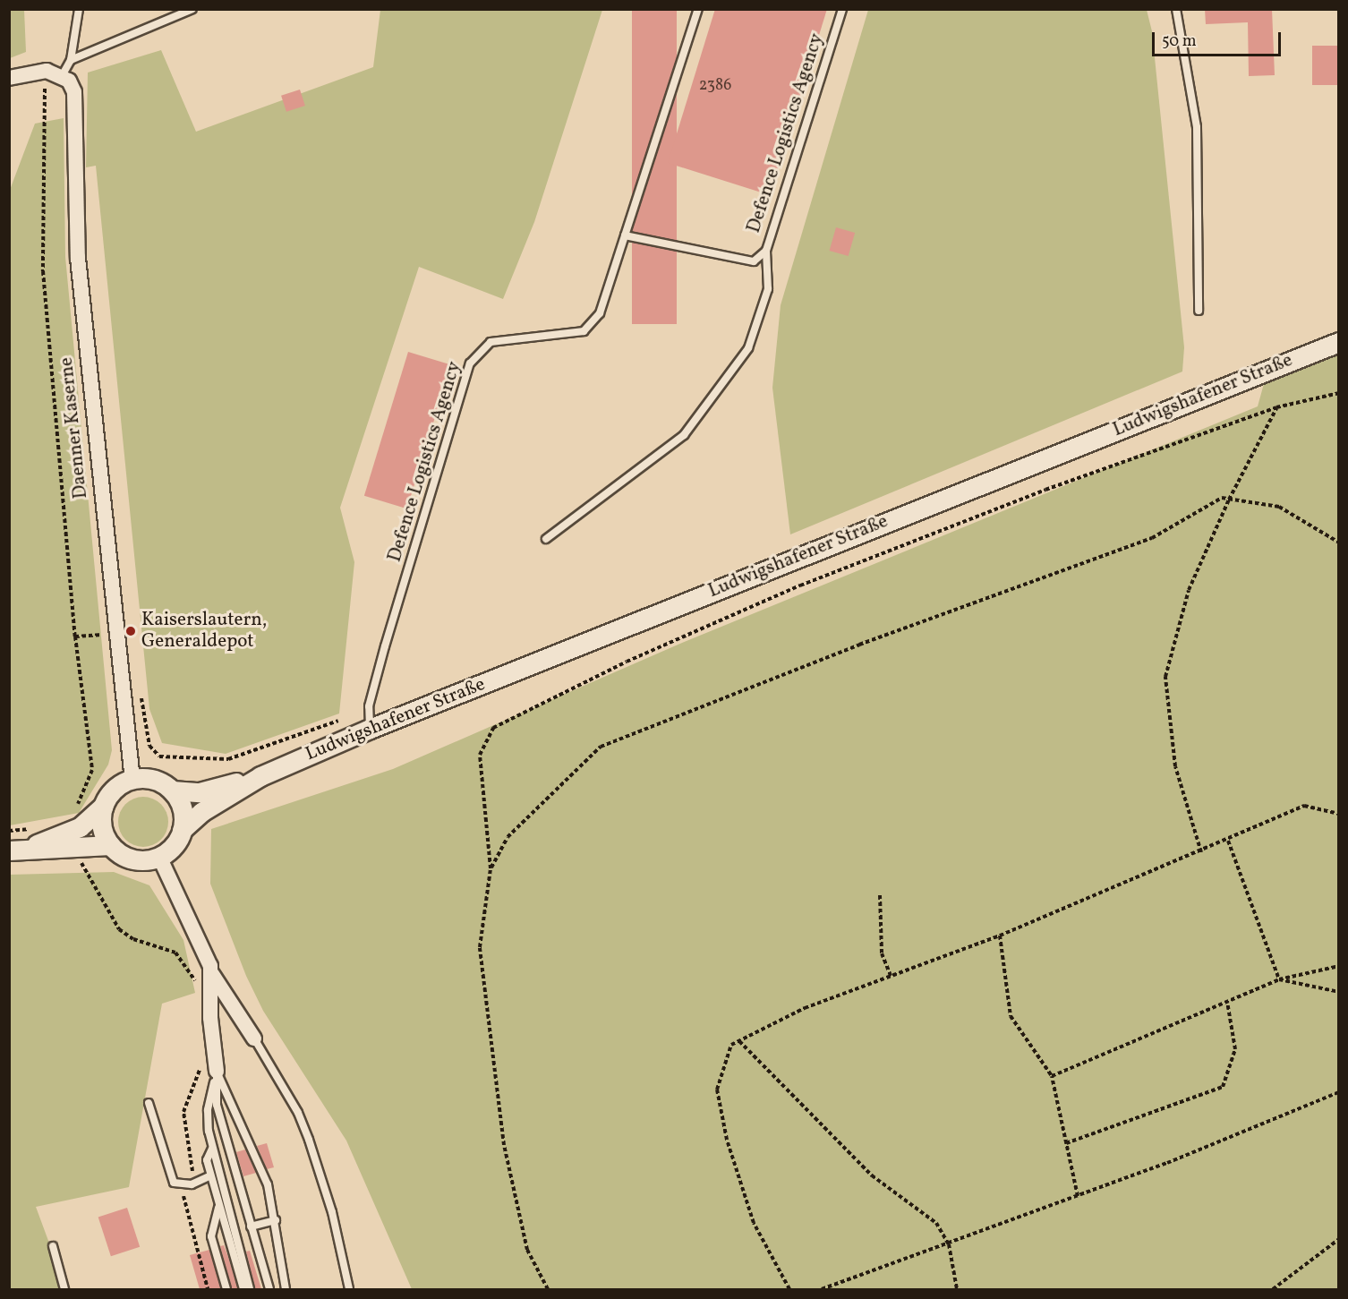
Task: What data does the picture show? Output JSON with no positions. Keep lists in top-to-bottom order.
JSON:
{
  "streets": {
    "street": ["Ludwigshafener Straße", "Daenner Kaserne"],
    "lane": ["Defence Logistics Agency"]
  },
  "crossings": [
    ["Defence Logistics Agency", "Ludwigshafener Straße"],
    ["Ludwigshafener Straße", "Daenner Kaserne"]
  ],
  "places": ["Kaiserslautern, Generaldepot"],
  "house_numbers": ["2386"],
  "scale_bar": "50 m"
}
